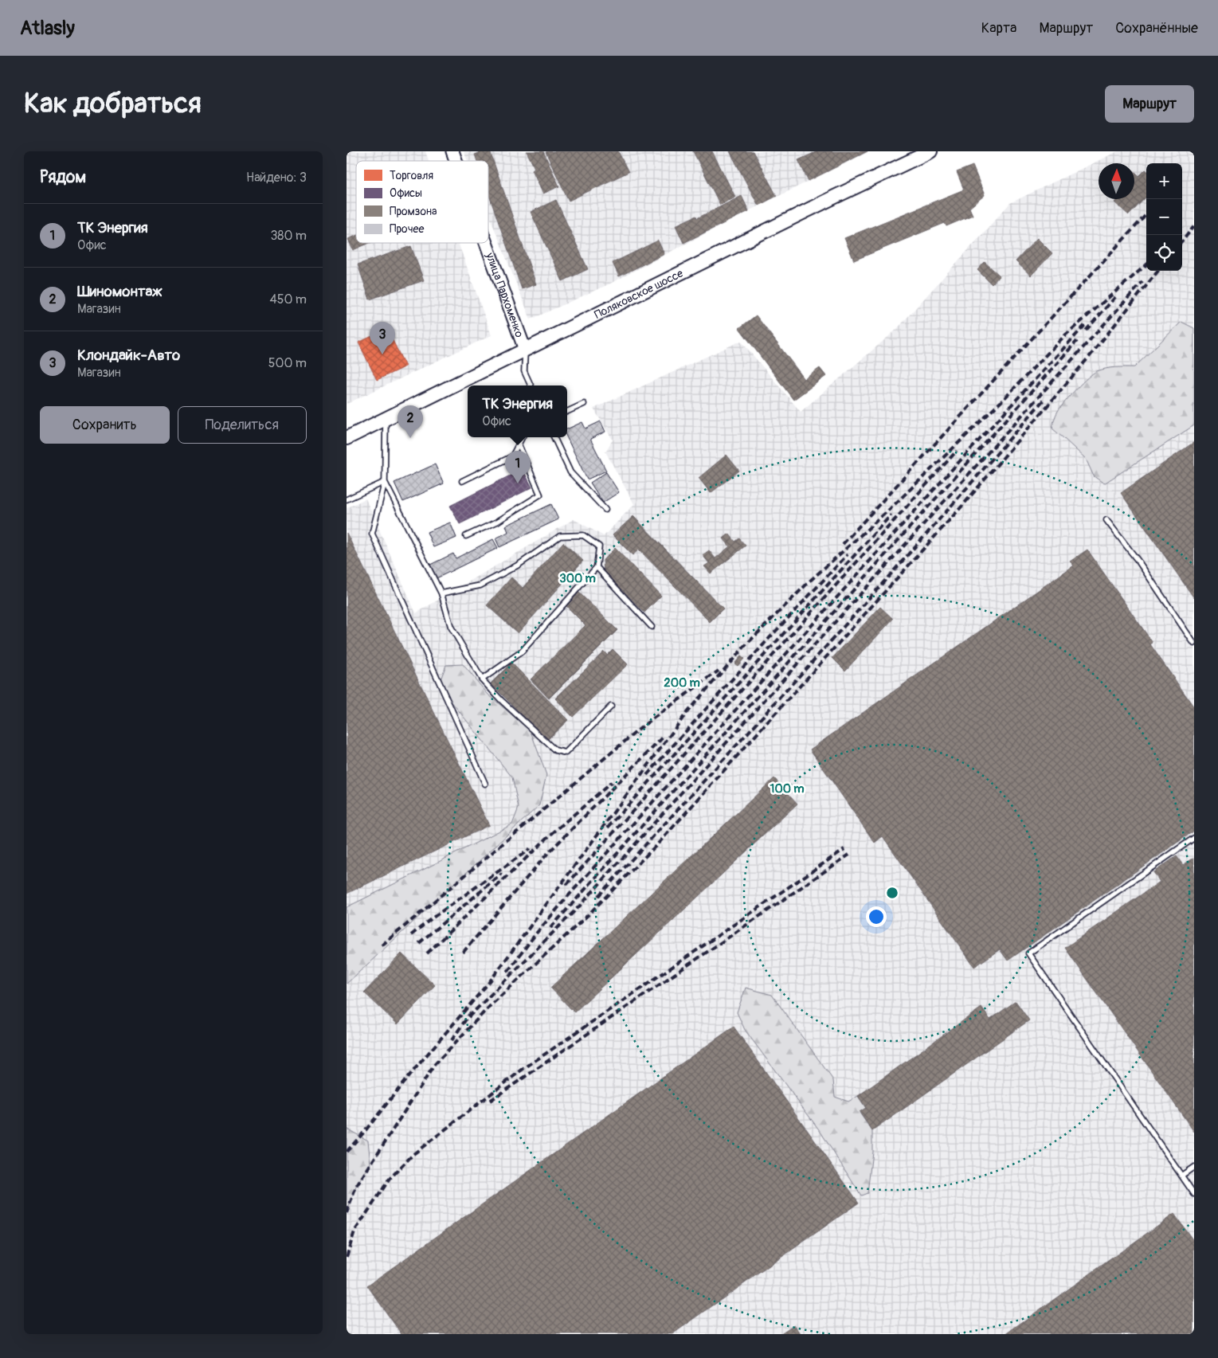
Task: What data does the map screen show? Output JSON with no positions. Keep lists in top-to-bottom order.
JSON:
{
  "streets": {
    "main road": ["Поляковское шоссе"],
    "street": ["улица Пархоменко"]
  },
  "crossings": [
    ["Поляковское шоссе", "улица Пархоменко"]
  ],
  "legend": [
    "Торговля",
    "Офисы",
    "Промзона",
    "Прочее"
  ],
  "north": "top",
  "page": {
    "header": "Atlasly",
    "nav": ["Карта", "Маршрут", "Сохранённые"],
    "buttons": [
      "Маршрут",
      ["Сохранить", "Поделиться"]
    ],
    "title": "Как добраться",
    "heading": ["Рядом", "Найдено: 3"],
    "map_buttons": ["+", "−"],
    "list": [
      {
        "mark": "1",
        "name": "ТК Энергия",
        "note": "Офис",
        "value": "380 m"
      },
      {
        "mark": "2",
        "name": "Шиномонтаж",
        "note": "Магазин",
        "value": "450 m"
      },
      {
        "mark": "3",
        "name": "Клондайк-Авто",
        "note": "Магазин",
        "value": "500 m"
      }
    ],
    "pins": ["3", "2", "1"],
    "popup": ["ТК Энергия", "Офис"]
  },
  "rings": ["300 m", "200 m", "100 m"]
}
